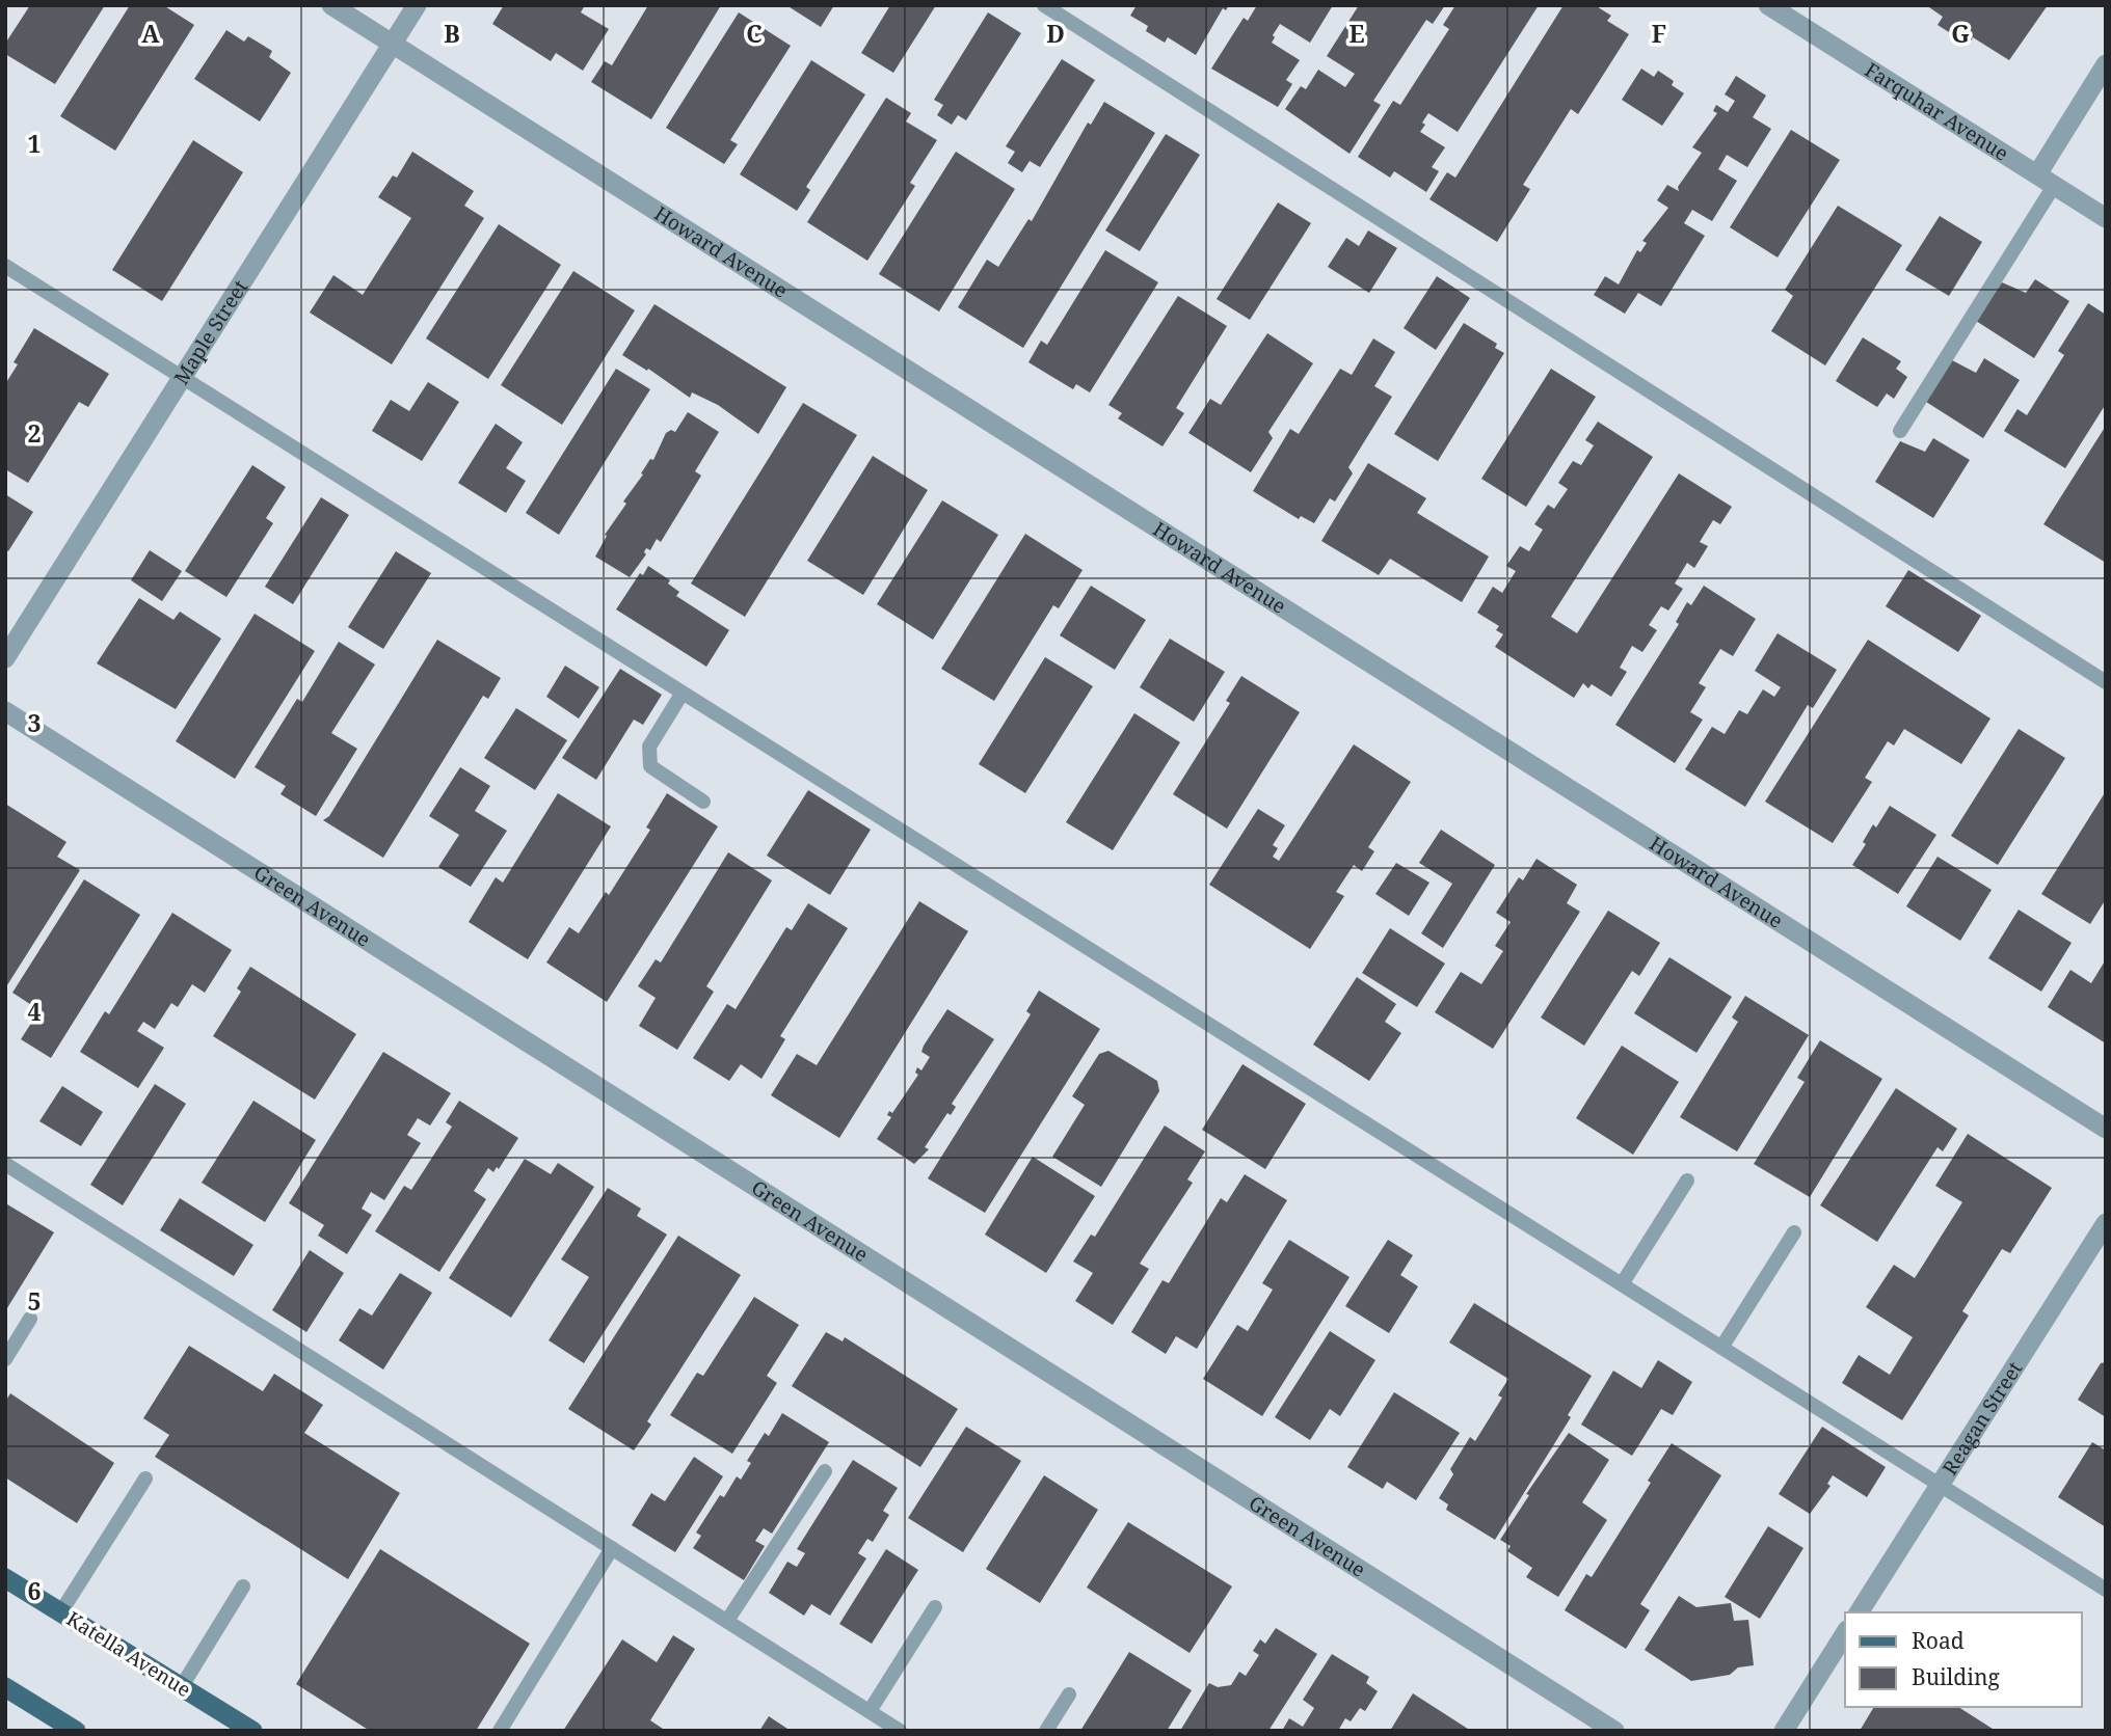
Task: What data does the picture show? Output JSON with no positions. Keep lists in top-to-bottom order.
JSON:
{
  "streets": {
    "main road": ["Katella Avenue"],
    "street": [
      "Farquhar Avenue",
      "Howard Avenue",
      "Maple Street",
      "Green Avenue",
      "Reagan Street"
    ]
  },
  "crossings": [
    ["Howard Avenue", "Maple Street"]
  ],
  "legend": ["Road", "Building"],
  "grid": {
    "columns": [
      "A",
      "B",
      "C",
      "D",
      "E",
      "F",
      "G"
    ],
    "rows": [
      "1",
      "2",
      "3",
      "4",
      "5",
      "6"
    ]
  }
}
